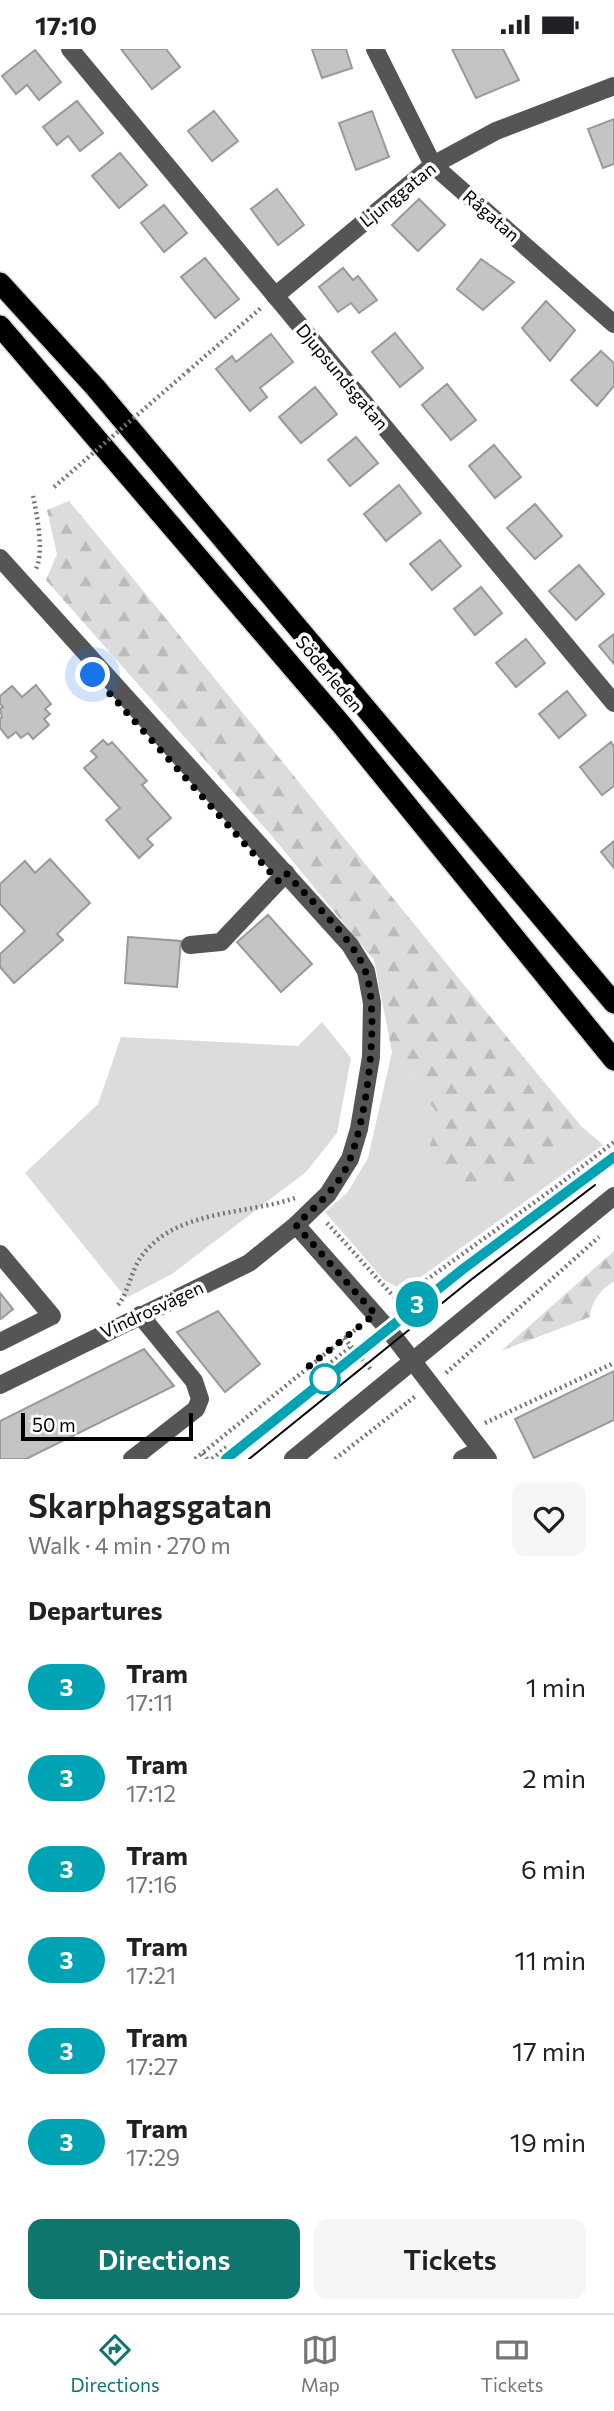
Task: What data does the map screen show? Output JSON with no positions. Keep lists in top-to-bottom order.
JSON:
{
  "streets": {
    "highway": ["Söderleden"],
    "street": [
      "Ljunggatan",
      "Rågatan",
      "Djupsundsgatan",
      "Vindrosvägen"
    ]
  },
  "crossings": [
    ["Ljunggatan", "Rågatan"],
    ["Ljunggatan", "Djupsundsgatan"]
  ],
  "lines": ["tram line 3"],
  "scale_bar": "50 m",
  "page": {
    "status": "17:10",
    "on_map": "3",
    "scale": "50 m",
    "heading": [
      ["Skarphagsgatan", "Walk · 4 min · 270 m"],
      "Departures"
    ],
    "list": [
      {
        "mark": "3",
        "name": "Tram",
        "note": "17:11",
        "value": "1 min"
      },
      {
        "mark": "3",
        "name": "Tram",
        "note": "17:12",
        "value": "2 min"
      },
      {
        "mark": "3",
        "name": "Tram",
        "note": "17:16",
        "value": "6 min"
      },
      {
        "mark": "3",
        "name": "Tram",
        "note": "17:21",
        "value": "11 min"
      },
      {
        "mark": "3",
        "name": "Tram",
        "note": "17:27",
        "value": "17 min"
      },
      {
        "mark": "3",
        "name": "Tram",
        "note": "17:29",
        "value": "19 min"
      }
    ],
    "buttons": ["Directions", "Tickets"],
    "tabs": ["Directions", "Map", "Tickets"]
  }
}
